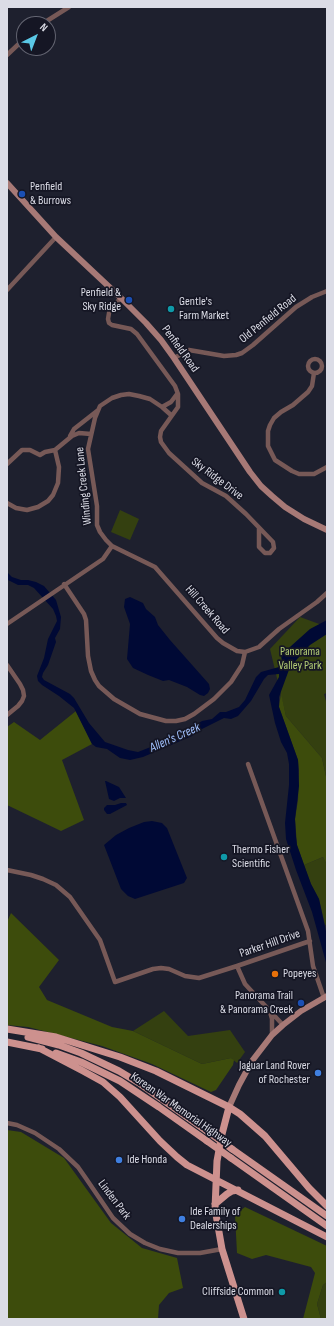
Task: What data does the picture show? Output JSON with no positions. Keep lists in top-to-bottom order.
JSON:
{
  "streets": {
    "main road": ["Penfield Road", "Korean War Memorial Highway"],
    "street": [
      "Old Penfield Road",
      "Sky Ridge Drive",
      "Winding Creek Lane",
      "Hill Creek Road",
      "Parker Hill Drive",
      "Linden Park"
    ]
  },
  "crossings": [
    ["Old Penfield Road", "Penfield Road"],
    ["Winding Creek Lane", "Hill Creek Road"]
  ],
  "water": ["Allen's Creek"],
  "parks": ["Panorama Valley Park"],
  "places": [
    "Penfield & Burrows",
    "Penfield & Sky Ridge",
    "Gentle's Farm Market",
    "Thermo Fisher Scientific",
    "Popeyes",
    "Panorama Trail & Panorama Creek",
    "Jaguar Land Rover of Rochester",
    "Ide Honda",
    "Ide Family of Dealerships",
    "Cliffside Common"
  ],
  "north": "top right"
}
